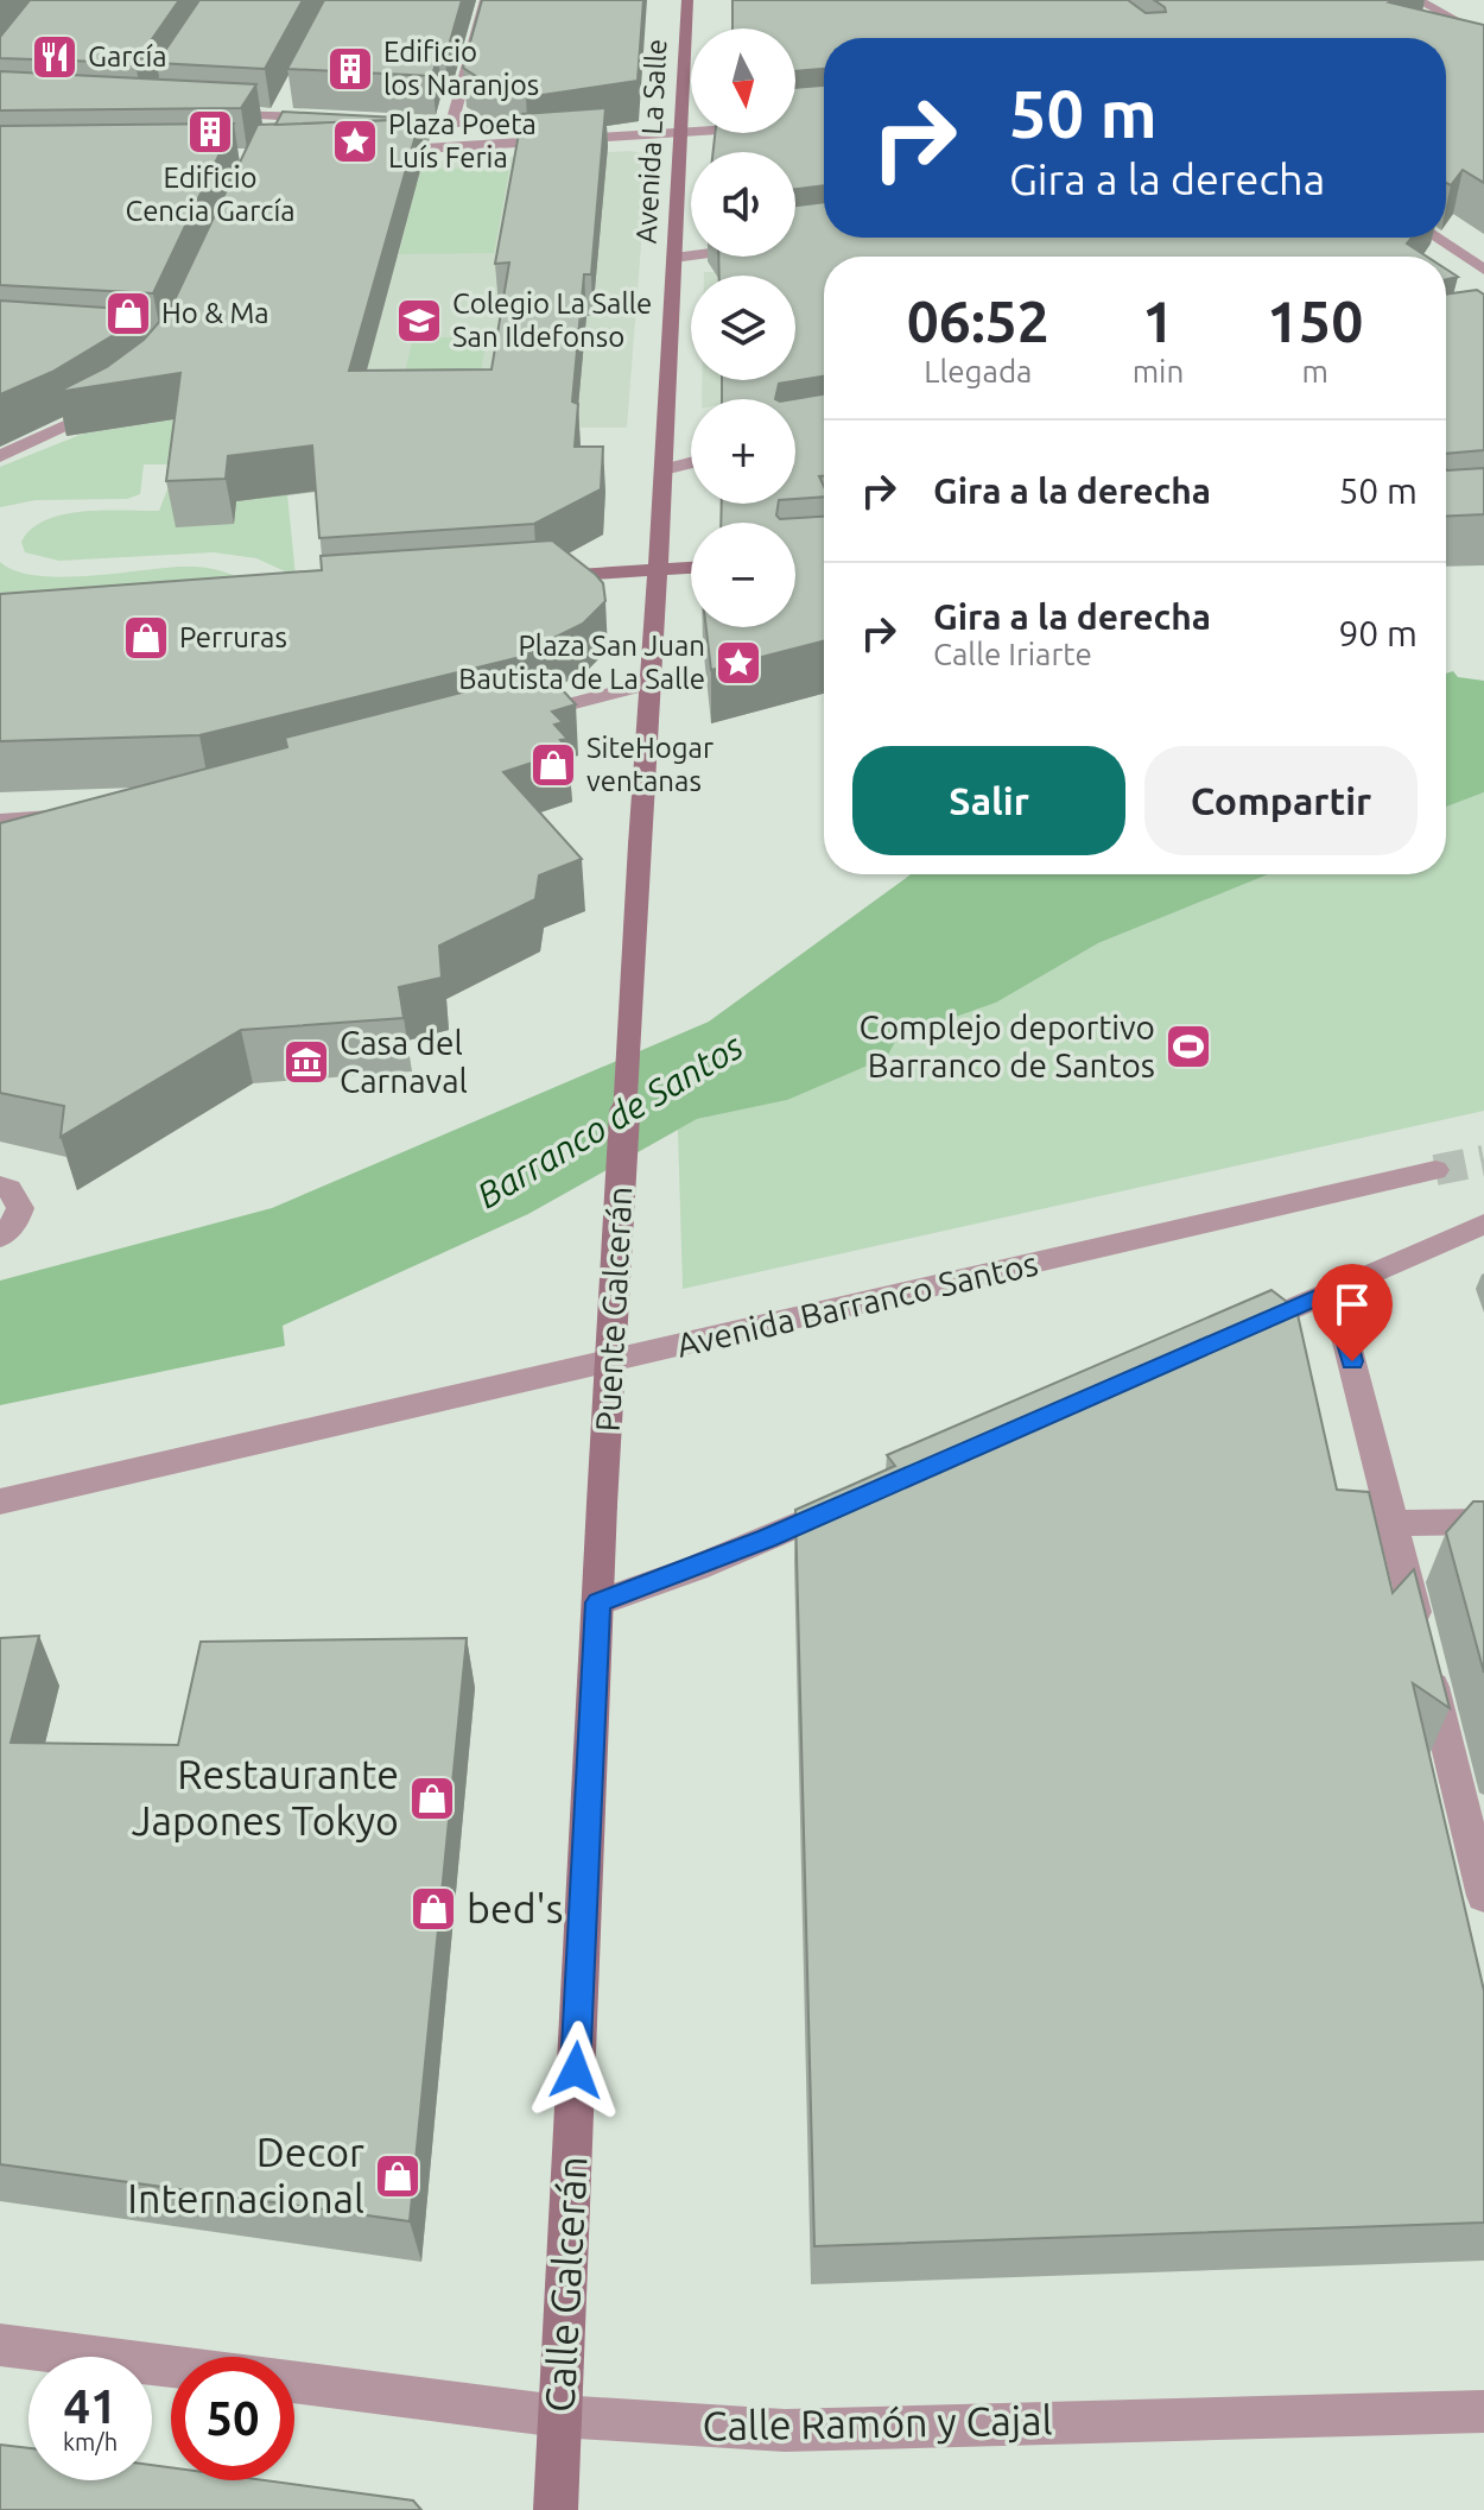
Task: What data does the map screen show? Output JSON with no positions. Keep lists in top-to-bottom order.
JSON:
{
  "streets": {
    "main road": ["Avenida La Salle", "Puente Galcerán", "Calle Galcerán"],
    "street": ["Avenida Barranco Santos", "Calle Ramón y Cajal"]
  },
  "crossings": [
    ["Puente Galcerán", "Calle Galcerán"],
    ["Calle Galcerán", "Calle Ramón y Cajal"]
  ],
  "water": ["Barranco de Santos"],
  "places": {
    "restaurant": ["García"],
    "building": ["Edificio los Naranjos", "Edificio Cencia García"],
    "place": ["Plaza Poeta Luís Feria", "Plaza San Juan Bautista de La Salle"],
    "shop": [
      "Ho & Ma",
      "Perruras",
      "SiteHogar ventanas",
      "Restaurante Japones Tokyo",
      "bed's",
      "Decor Internacional"
    ],
    "school or university": ["Colegio La Salle San Ildefonso"],
    "sports": ["Complejo deportivo Barranco de Santos"],
    "museum": ["Casa del Carnaval"]
  },
  "north": "bottom",
  "page": {
    "map_buttons": ["+", "−"],
    "turn": ["50 m", "Gira a la derecha"],
    "eta": [
      "06:52",
      "Llegada",
      "1",
      "min",
      "150",
      "m"
    ],
    "list": [
      {
        "name": "Gira a la derecha",
        "value": "50 m"
      },
      {
        "name": "Gira a la derecha",
        "note": "Calle Iriarte",
        "value": "90 m"
      }
    ],
    "buttons": ["Salir", "Compartir"],
    "speed": "41 km/h",
    "limit": "50"
  }
}
